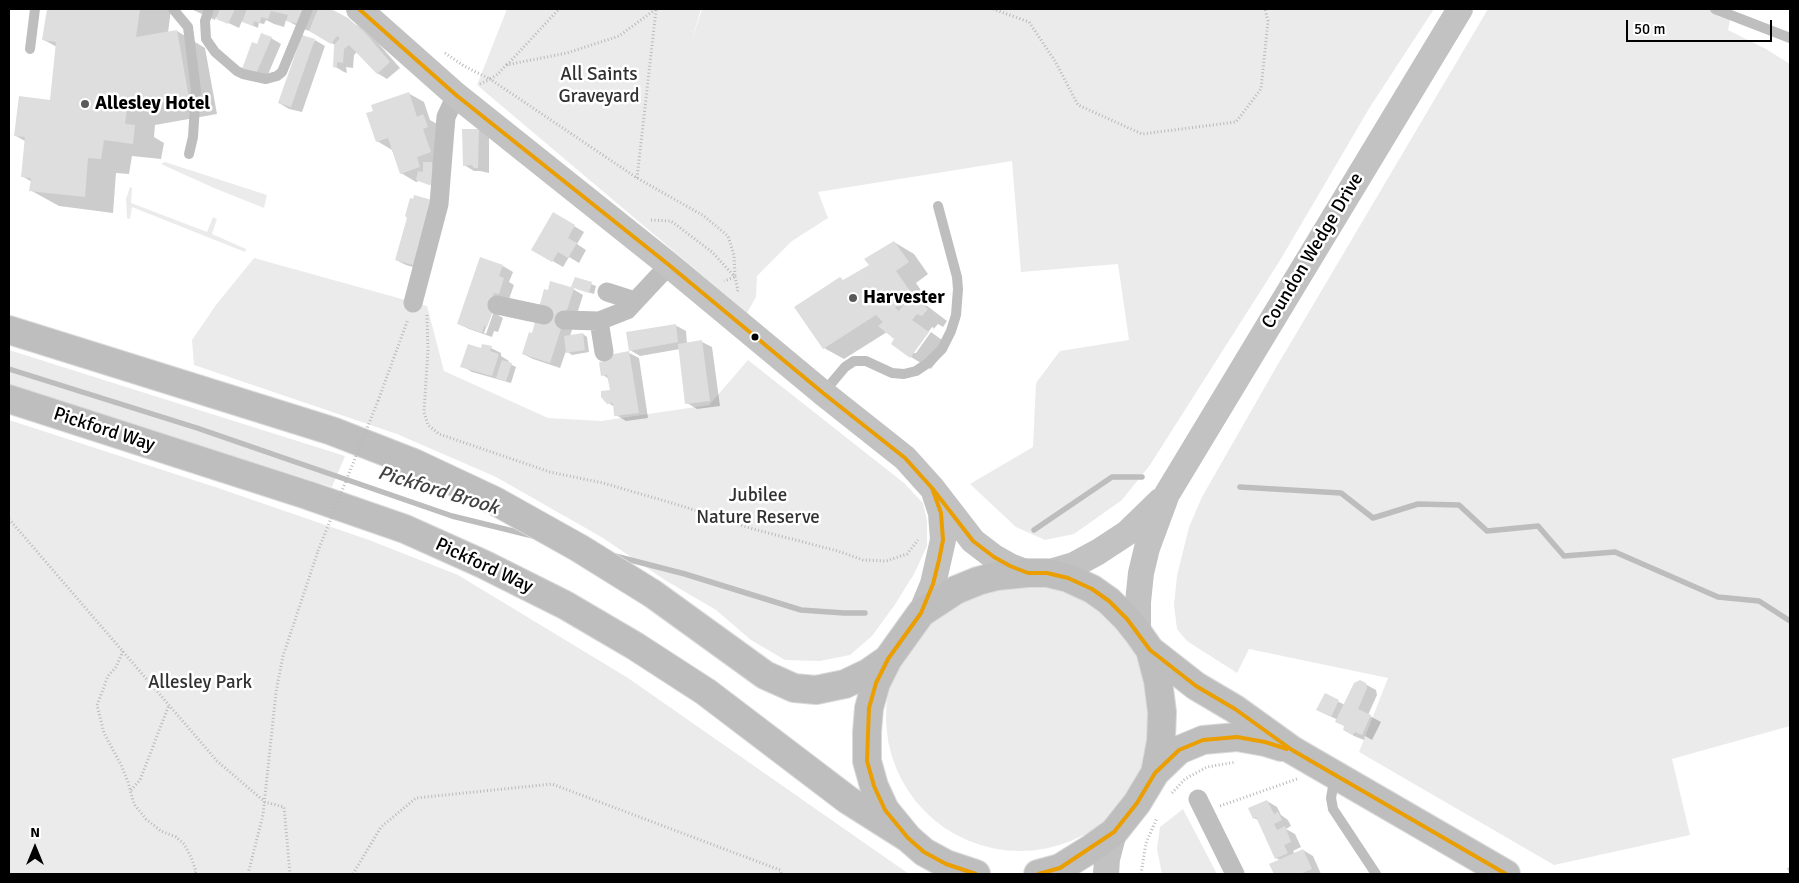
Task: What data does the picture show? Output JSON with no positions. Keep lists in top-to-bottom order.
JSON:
{
  "streets": {
    "highway": ["Pickford Way"],
    "street": ["Coundon Wedge Drive"]
  },
  "water": ["Pickford Brook"],
  "parks": ["All Saints Graveyard", "Jubilee Nature Reserve", "Allesley Park"],
  "places": ["Allesley Hotel", "Harvester"],
  "scale_bar": "50 m",
  "north": "top"
}
